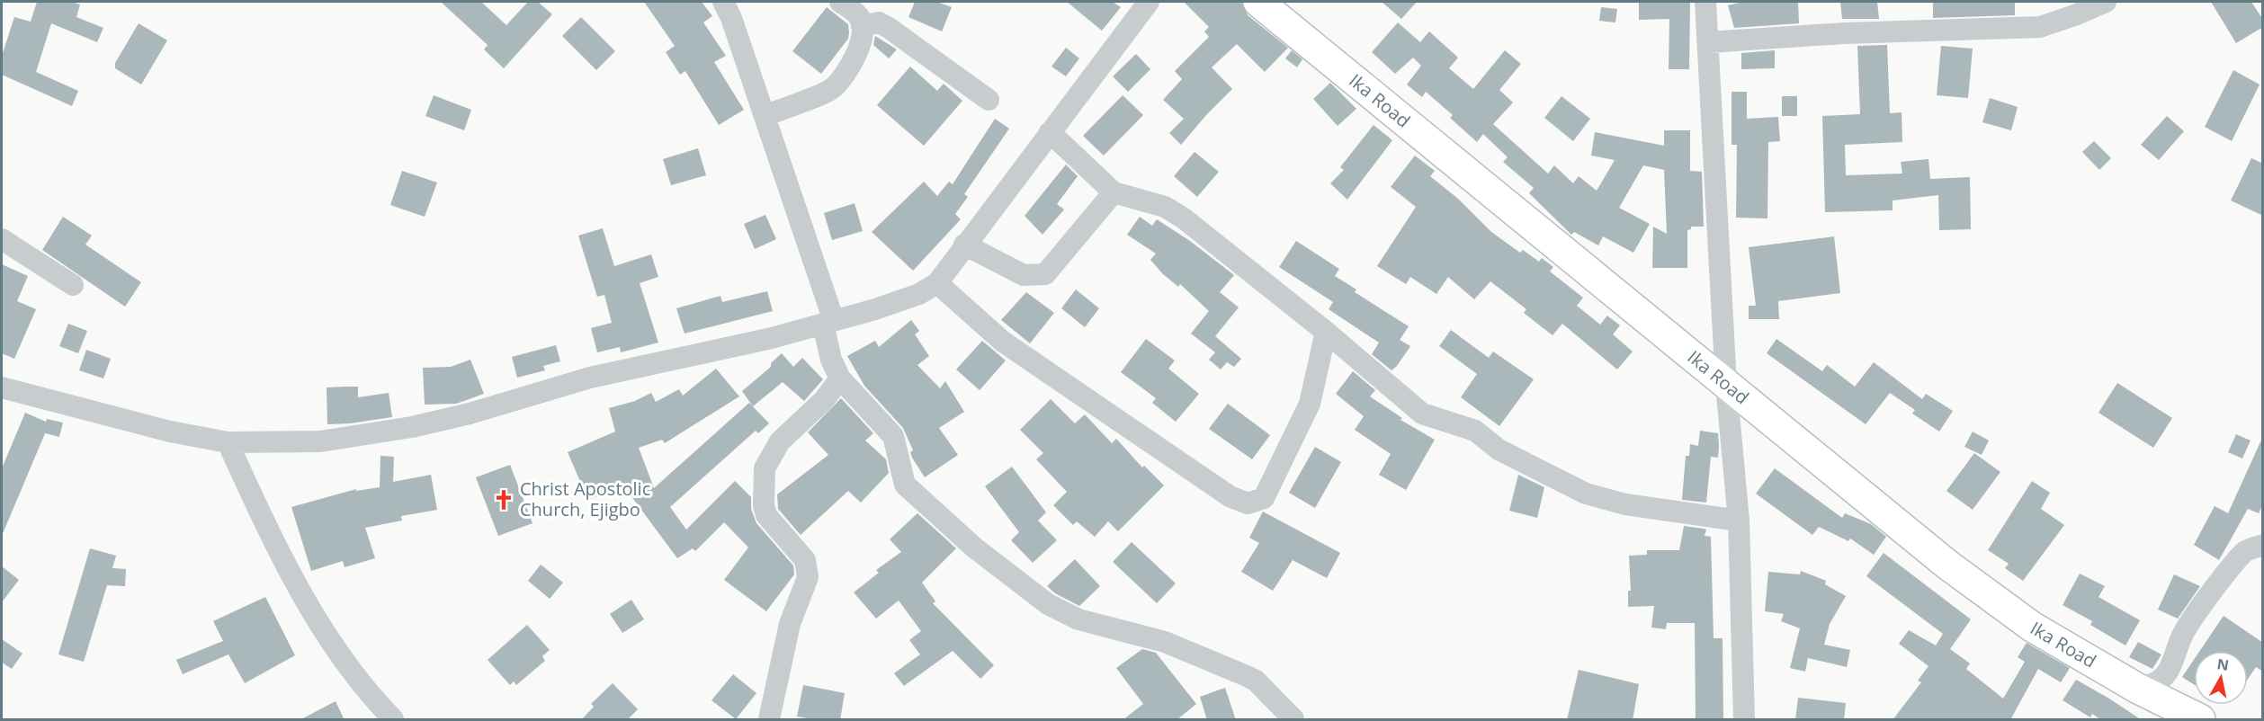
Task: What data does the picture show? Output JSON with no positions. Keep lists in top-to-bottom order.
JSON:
{
  "streets": {
    "street": ["Ika Road"]
  },
  "places": {
    "church": ["Christ Apostolic Church, Ejigbo"]
  },
  "north": "top"
}
